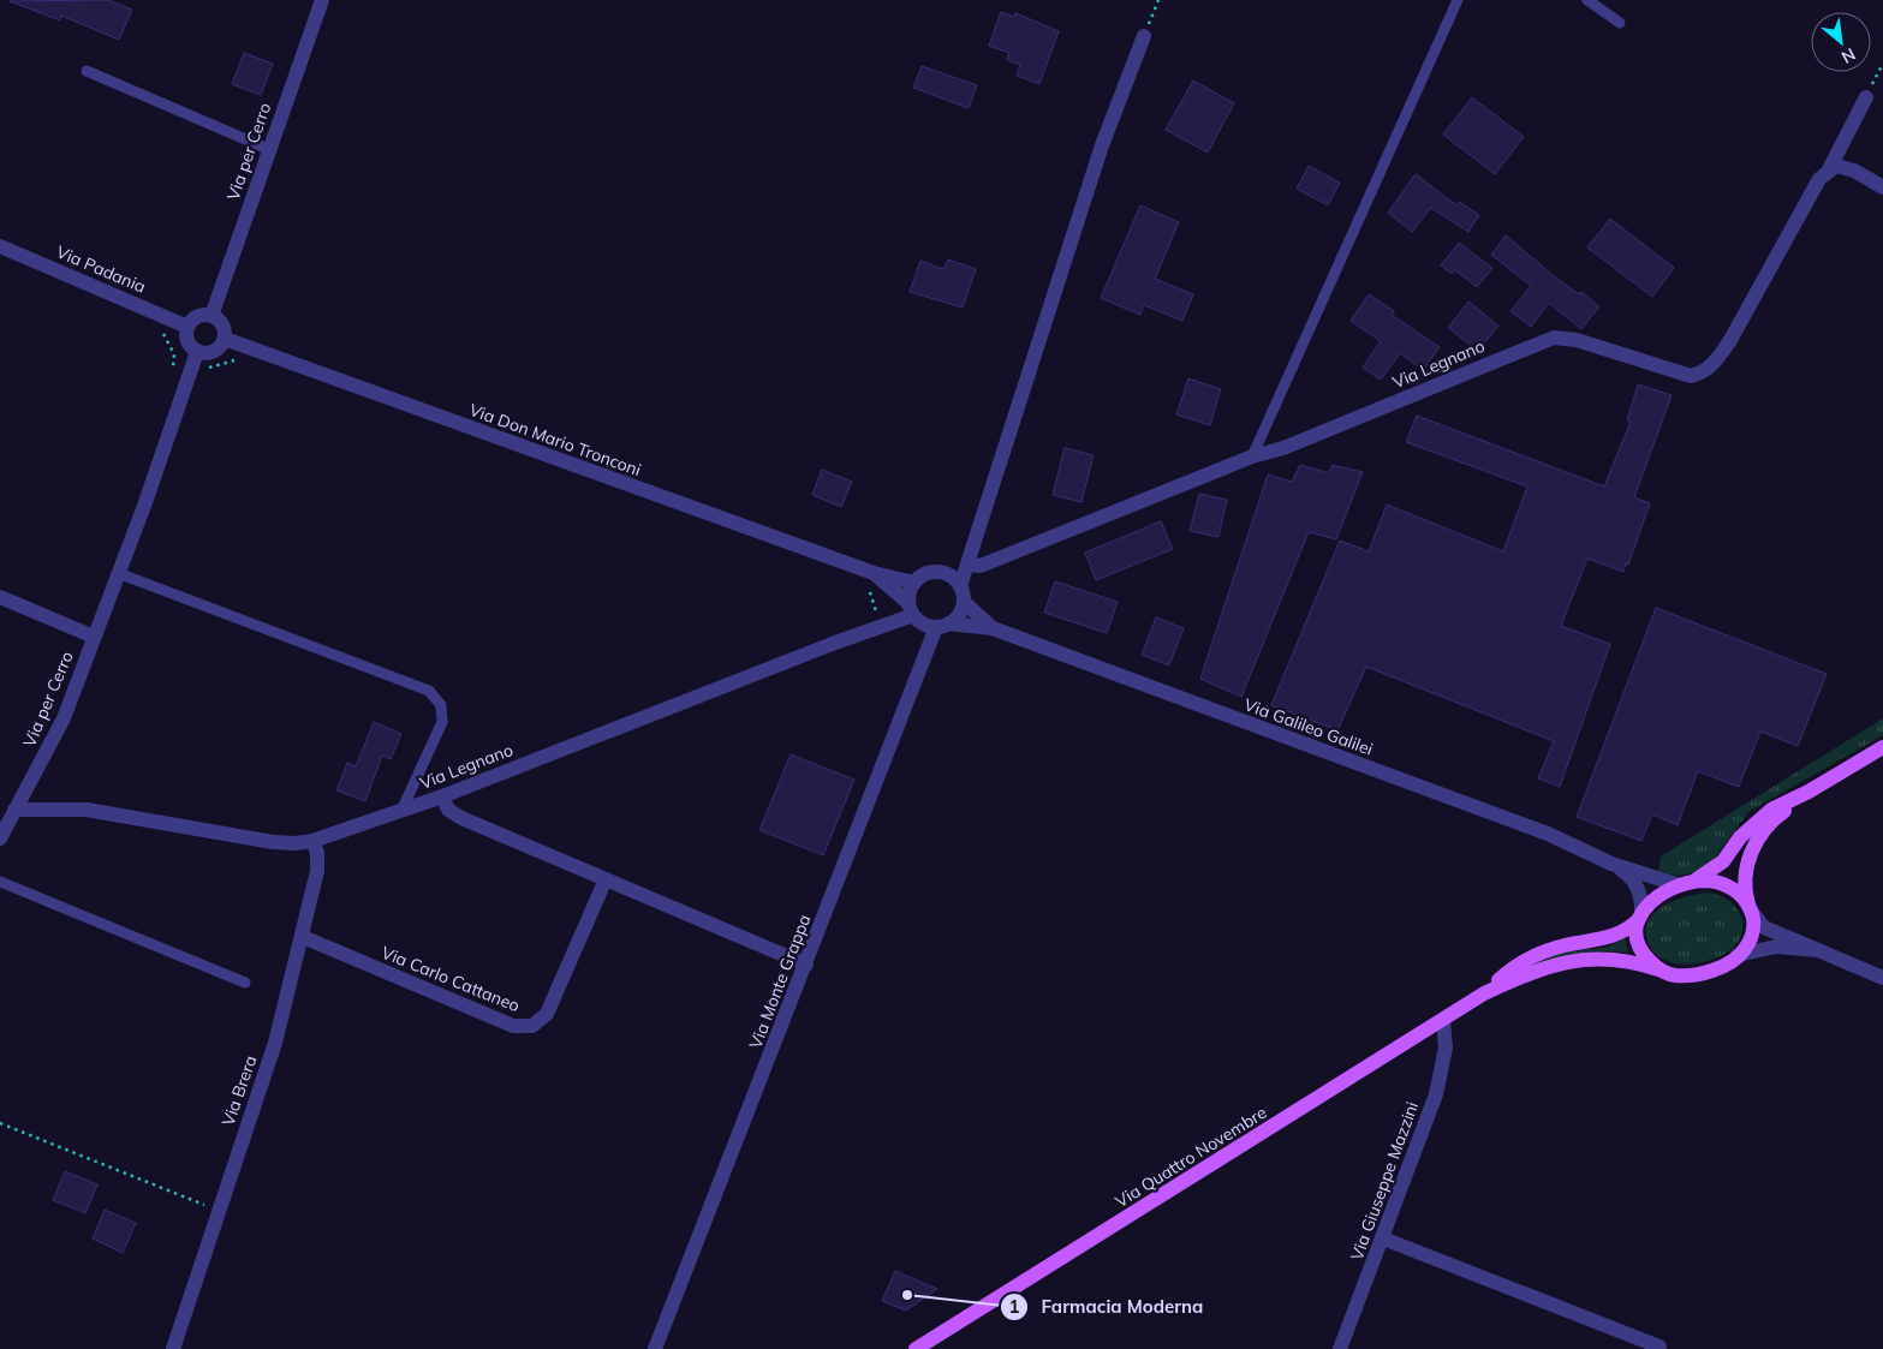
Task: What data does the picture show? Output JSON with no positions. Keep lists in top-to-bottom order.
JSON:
{
  "streets": {
    "main road": ["Via Quattro Novembre"],
    "street": [
      "Via per Cerro",
      "Via Padania",
      "Via Legnano",
      "Via Don Mario Tronconi",
      "Via Galileo Galilei",
      "Via Carlo Cattaneo",
      "Via Monte Grappa",
      "Via Brera",
      "Via Giuseppe Mazzini"
    ]
  },
  "crossings": [
    ["Via per Cerro", "Via Padania"],
    ["Via per Cerro", "Via Legnano"],
    ["Via per Cerro", "Via Don Mario Tronconi"],
    ["Via Padania", "Via Don Mario Tronconi"],
    ["Via Legnano", "Via Don Mario Tronconi"],
    ["Via Legnano", "Via Galileo Galilei"],
    ["Via Legnano", "Via Monte Grappa"],
    ["Via Legnano", "Via Brera"],
    ["Via Don Mario Tronconi", "Via Galileo Galilei"],
    ["Via Don Mario Tronconi", "Via Monte Grappa"],
    ["Via Galileo Galilei", "Via Monte Grappa"],
    ["Via Galileo Galilei", "Via Quattro Novembre"],
    ["Via Carlo Cattaneo", "Via Brera"],
    ["Via Quattro Novembre", "Via Giuseppe Mazzini"]
  ],
  "places": ["Farmacia Moderna"],
  "north": "bottom right"
}
